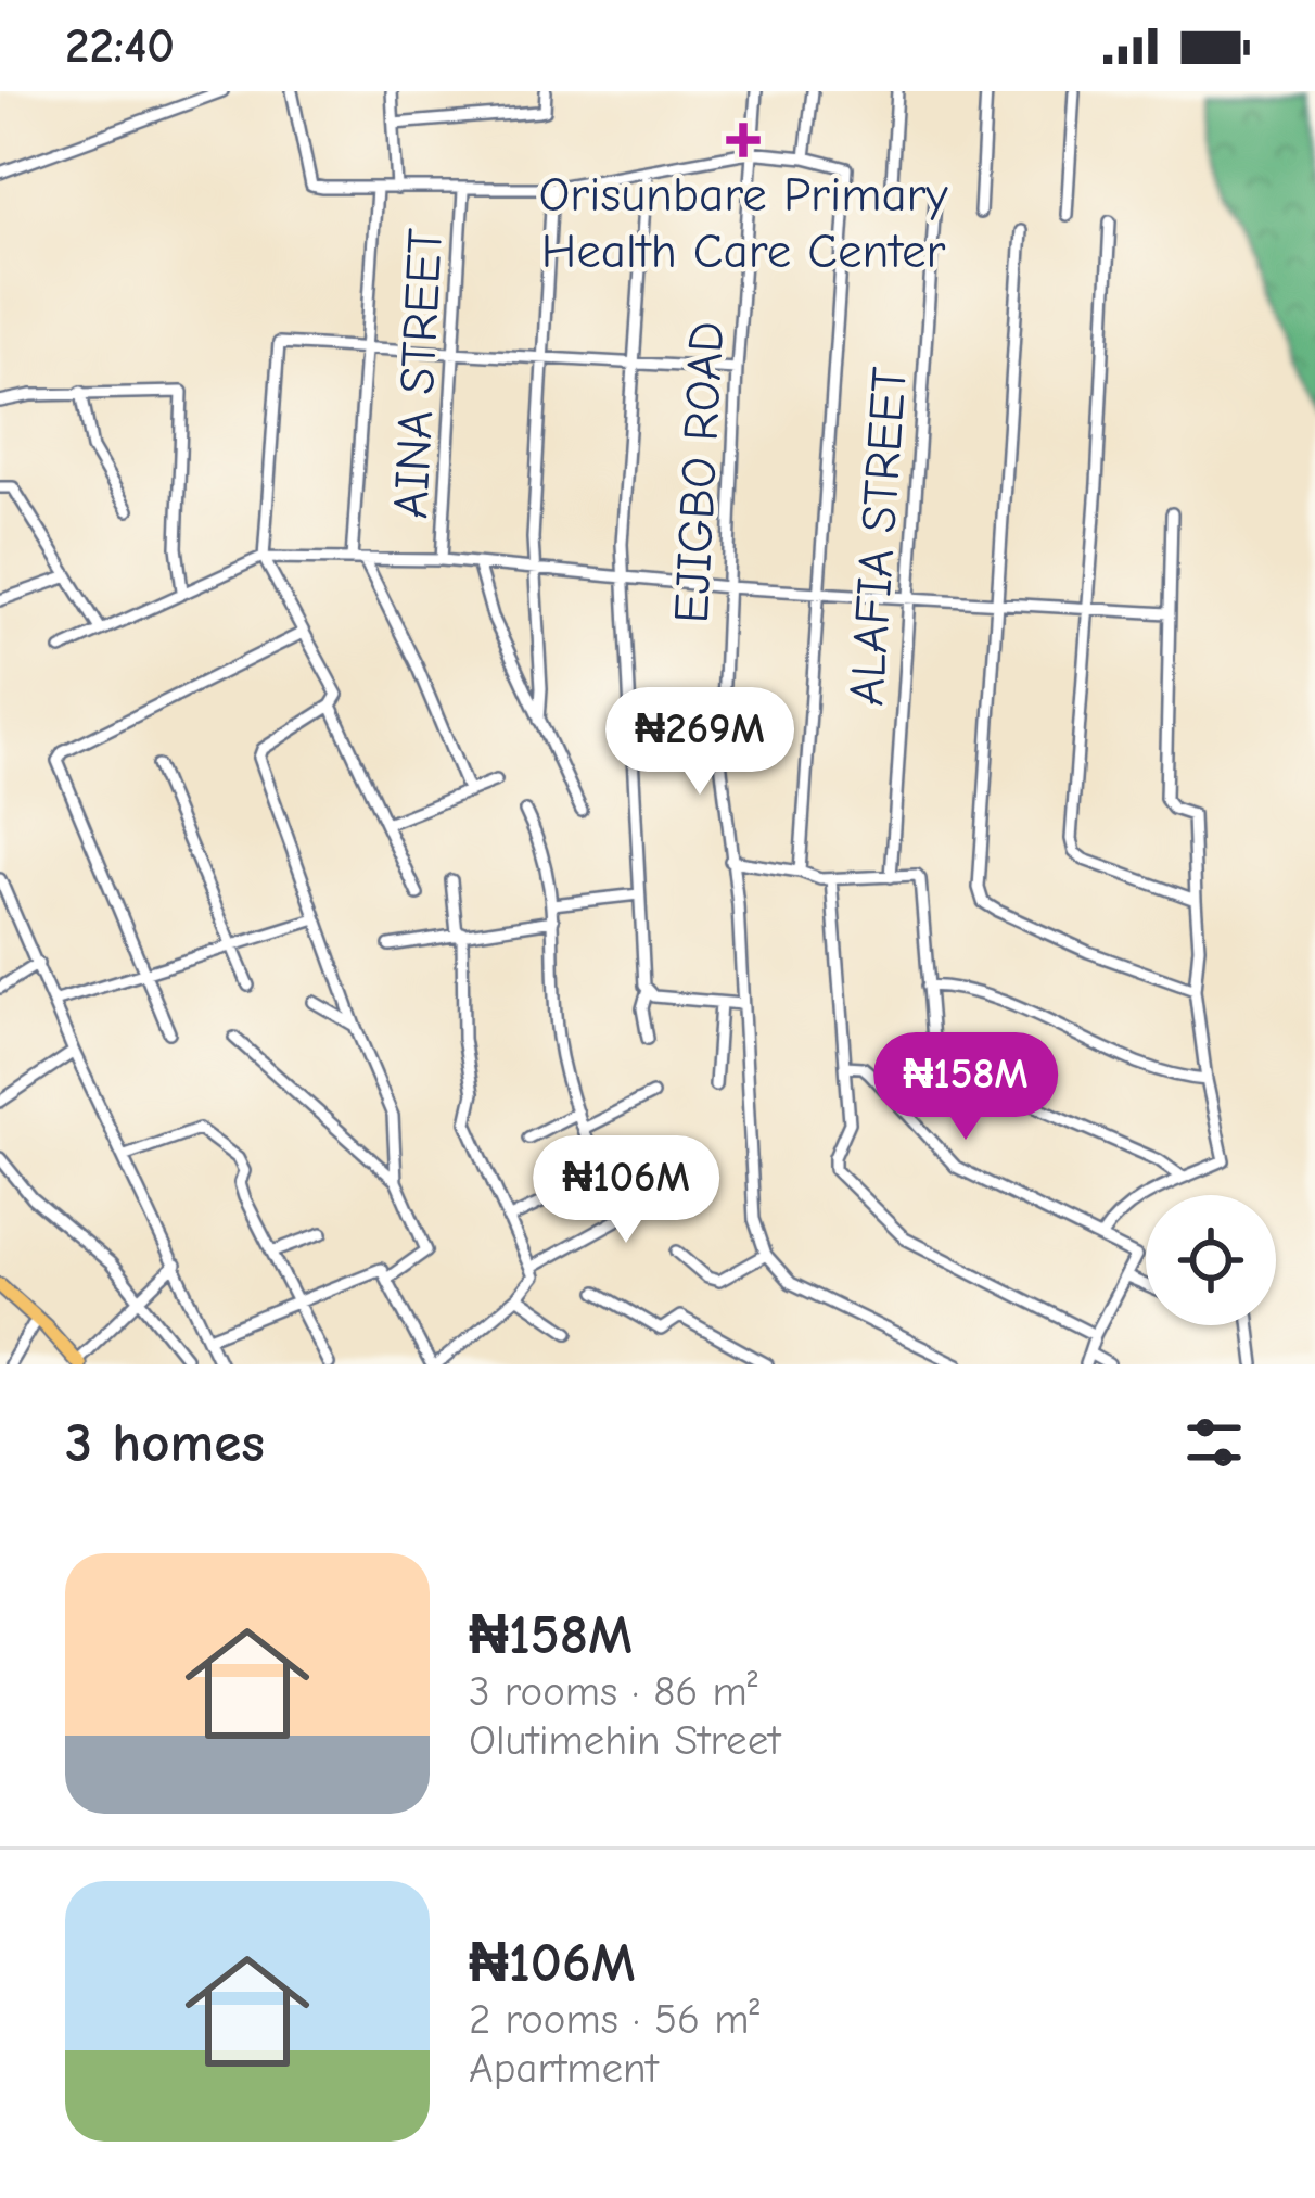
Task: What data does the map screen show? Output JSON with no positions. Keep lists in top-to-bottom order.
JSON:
{
  "streets": {
    "street": ["AINA STREET", "EJIGBO ROAD", "ALAFIA STREET"]
  },
  "places": {
    "health": ["Orisunbare Primary Health Care Center"]
  },
  "page": {
    "status": "22:40",
    "price": ["₦269M", "₦158M", "₦106M"],
    "heading": "3 homes",
    "list": [
      {
        "name": "₦158M",
        "note": "3 rooms · 86 m² · Olutimehin Street"
      },
      {
        "name": "₦106M",
        "note": "2 rooms · 56 m² · Apartment"
      }
    ]
  }
}
